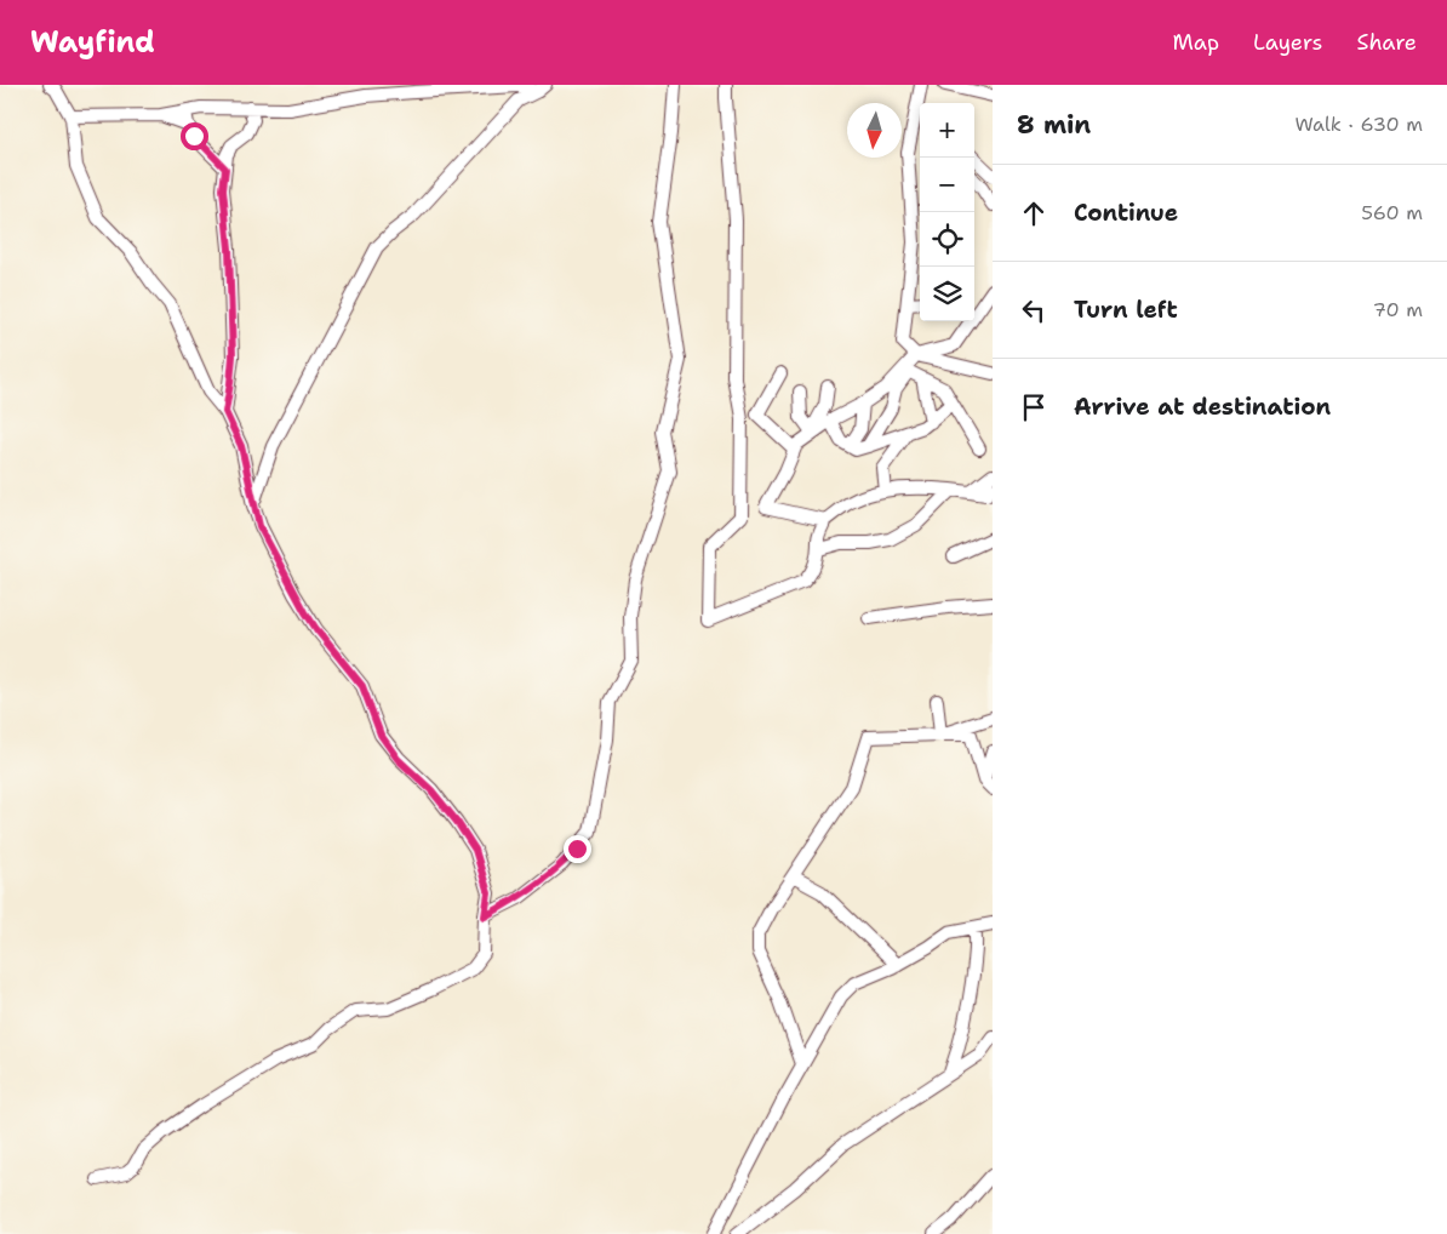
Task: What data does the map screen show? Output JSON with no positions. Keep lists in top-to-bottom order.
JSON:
{
  "north": "bottom",
  "page": {
    "header": "Wayfind",
    "nav": ["Map", "Layers", "Share"],
    "heading": ["8 min", "Walk · 630 m"],
    "map_buttons": ["+", "−"],
    "list": [
      ["Continue", "560 m"],
      ["Turn left", "70 m"],
      "Arrive at destination"
    ]
  }
}
